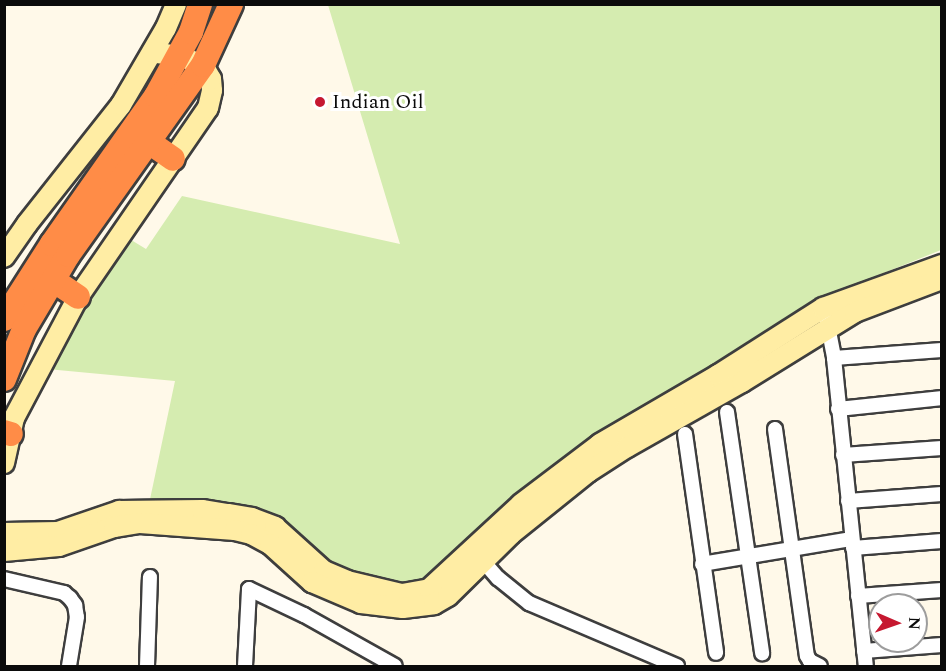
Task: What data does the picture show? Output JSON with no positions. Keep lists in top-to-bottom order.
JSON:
{
  "places": ["Indian Oil"],
  "north": "right"
}
